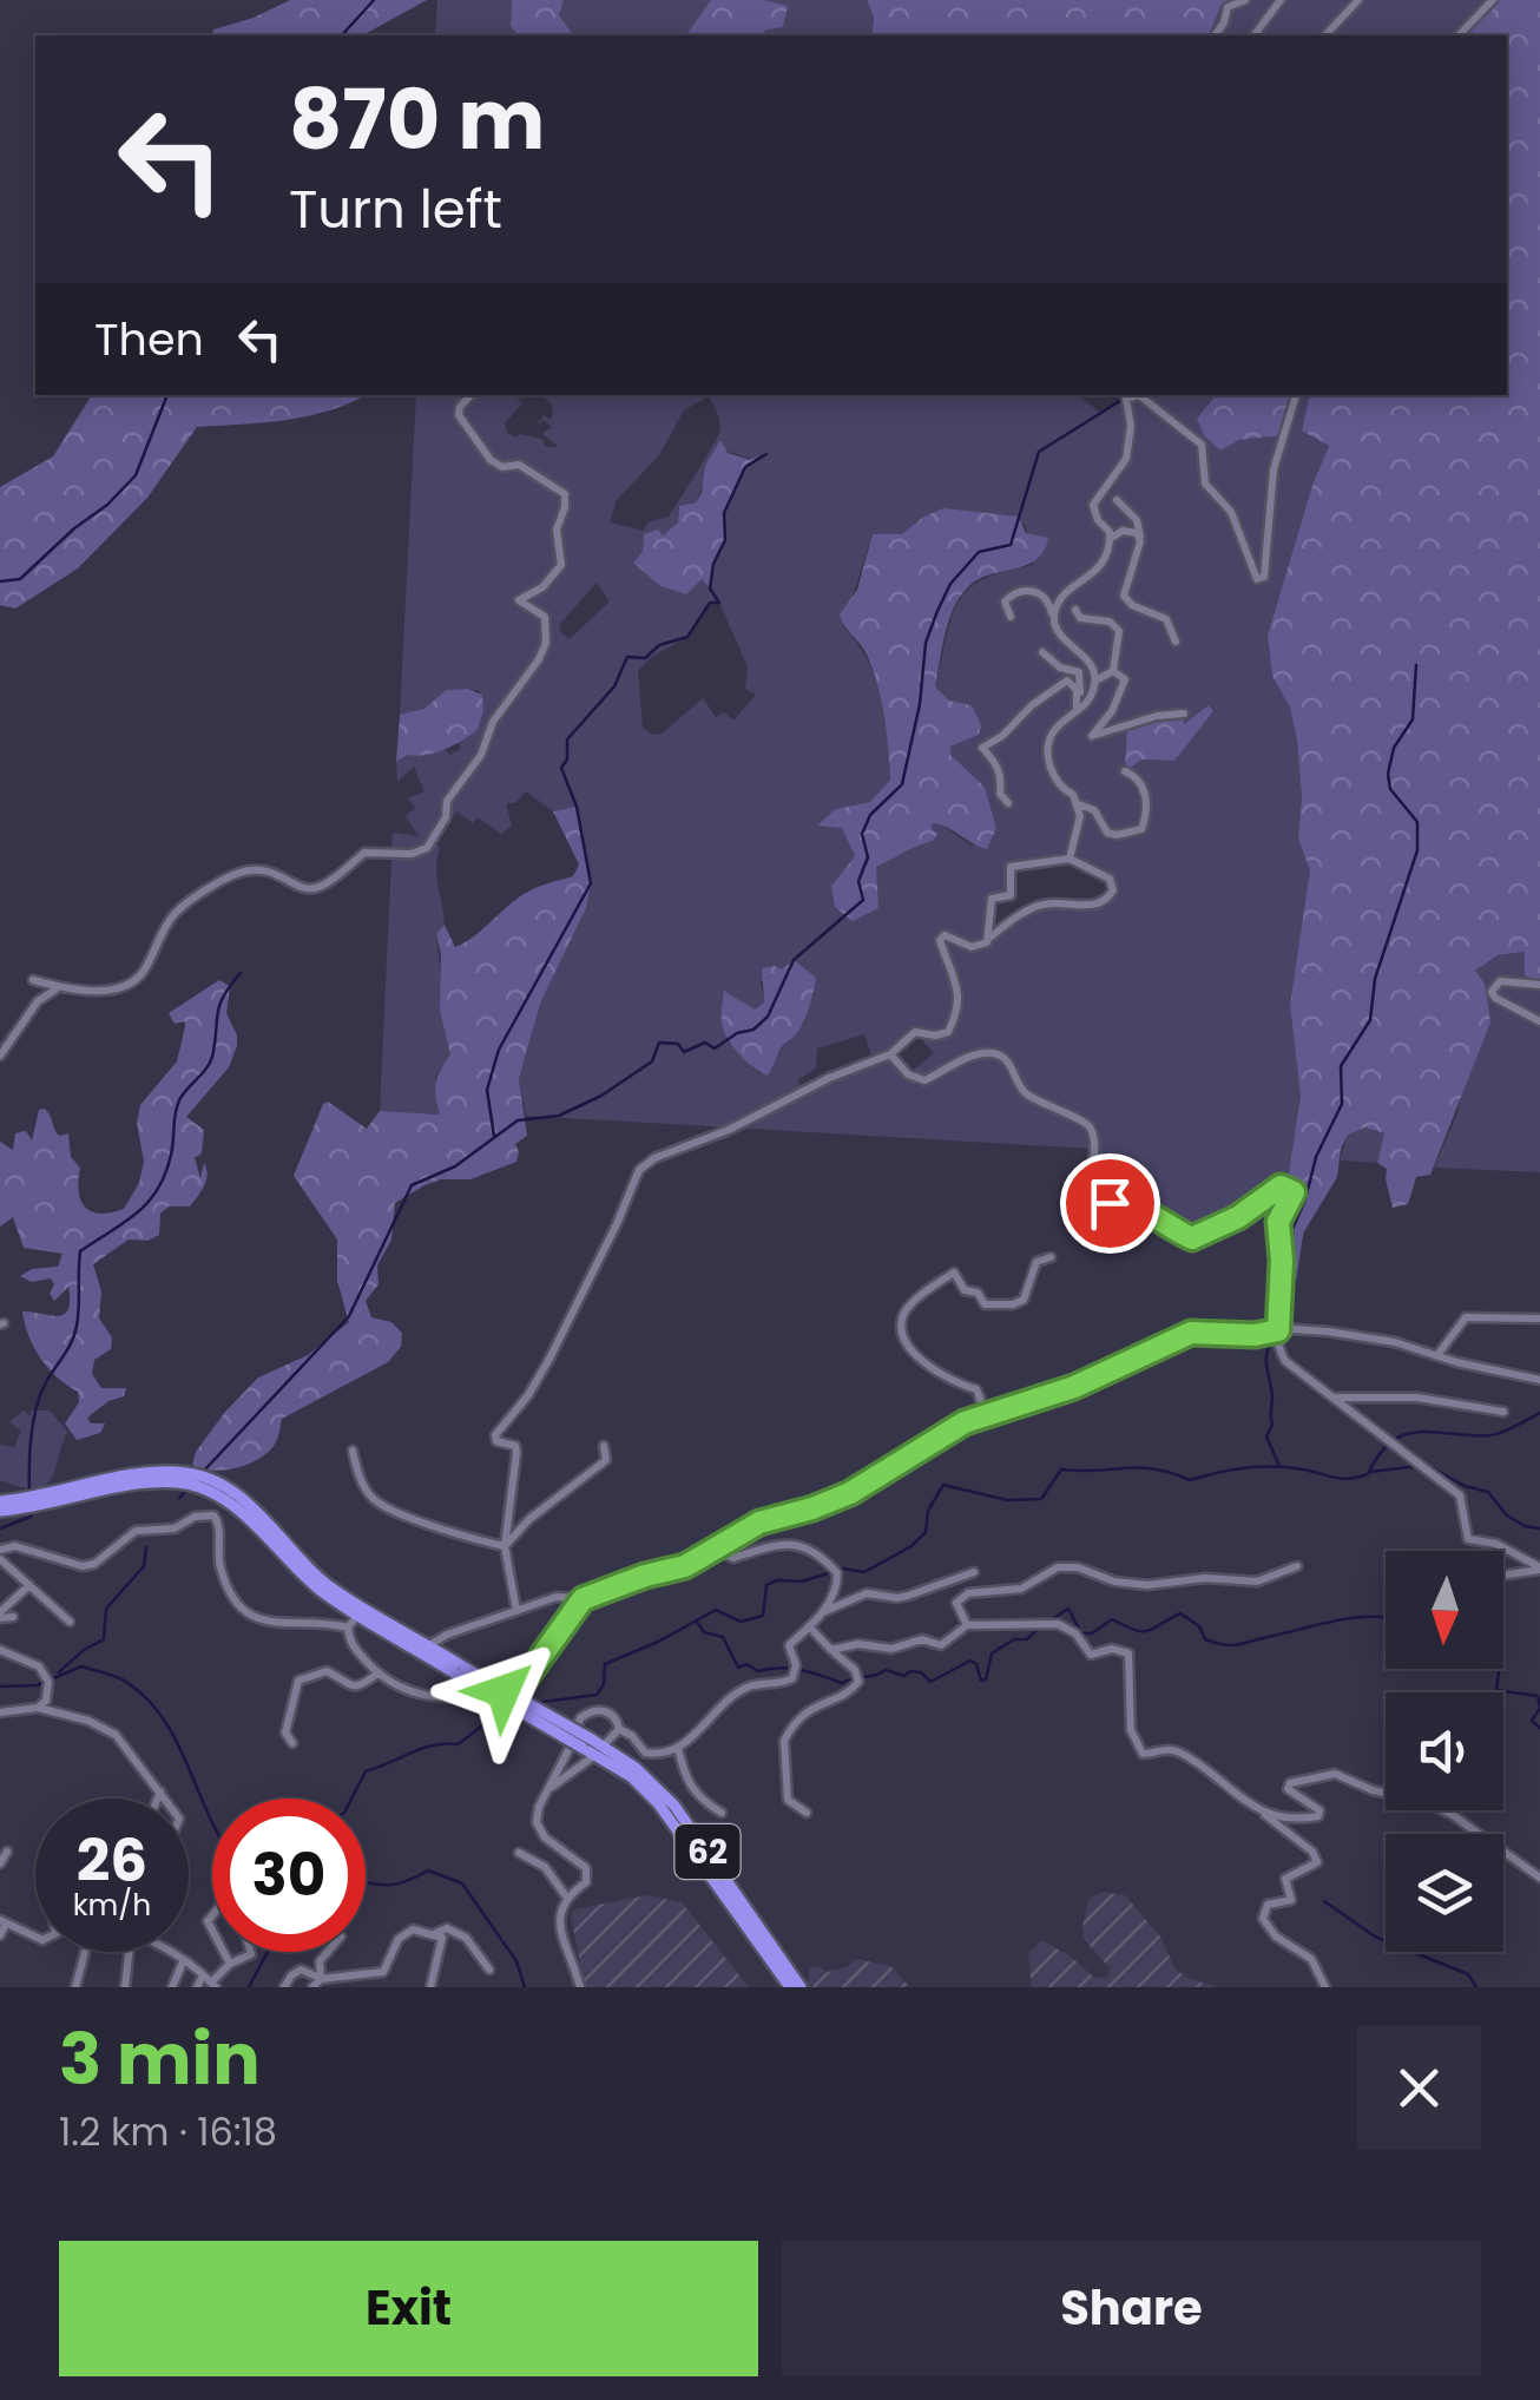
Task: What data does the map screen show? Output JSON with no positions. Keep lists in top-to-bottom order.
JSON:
{
  "streets": {
    "highway": ["62"]
  },
  "north": "bottom",
  "page": {
    "turn": ["870 m", "Turn left"],
    "then": "Then",
    "speed": "26 km/h",
    "limit": "30",
    "heading": ["3 min", "1.2 km · 16:18"],
    "buttons": ["Exit", "Share"]
  }
}
